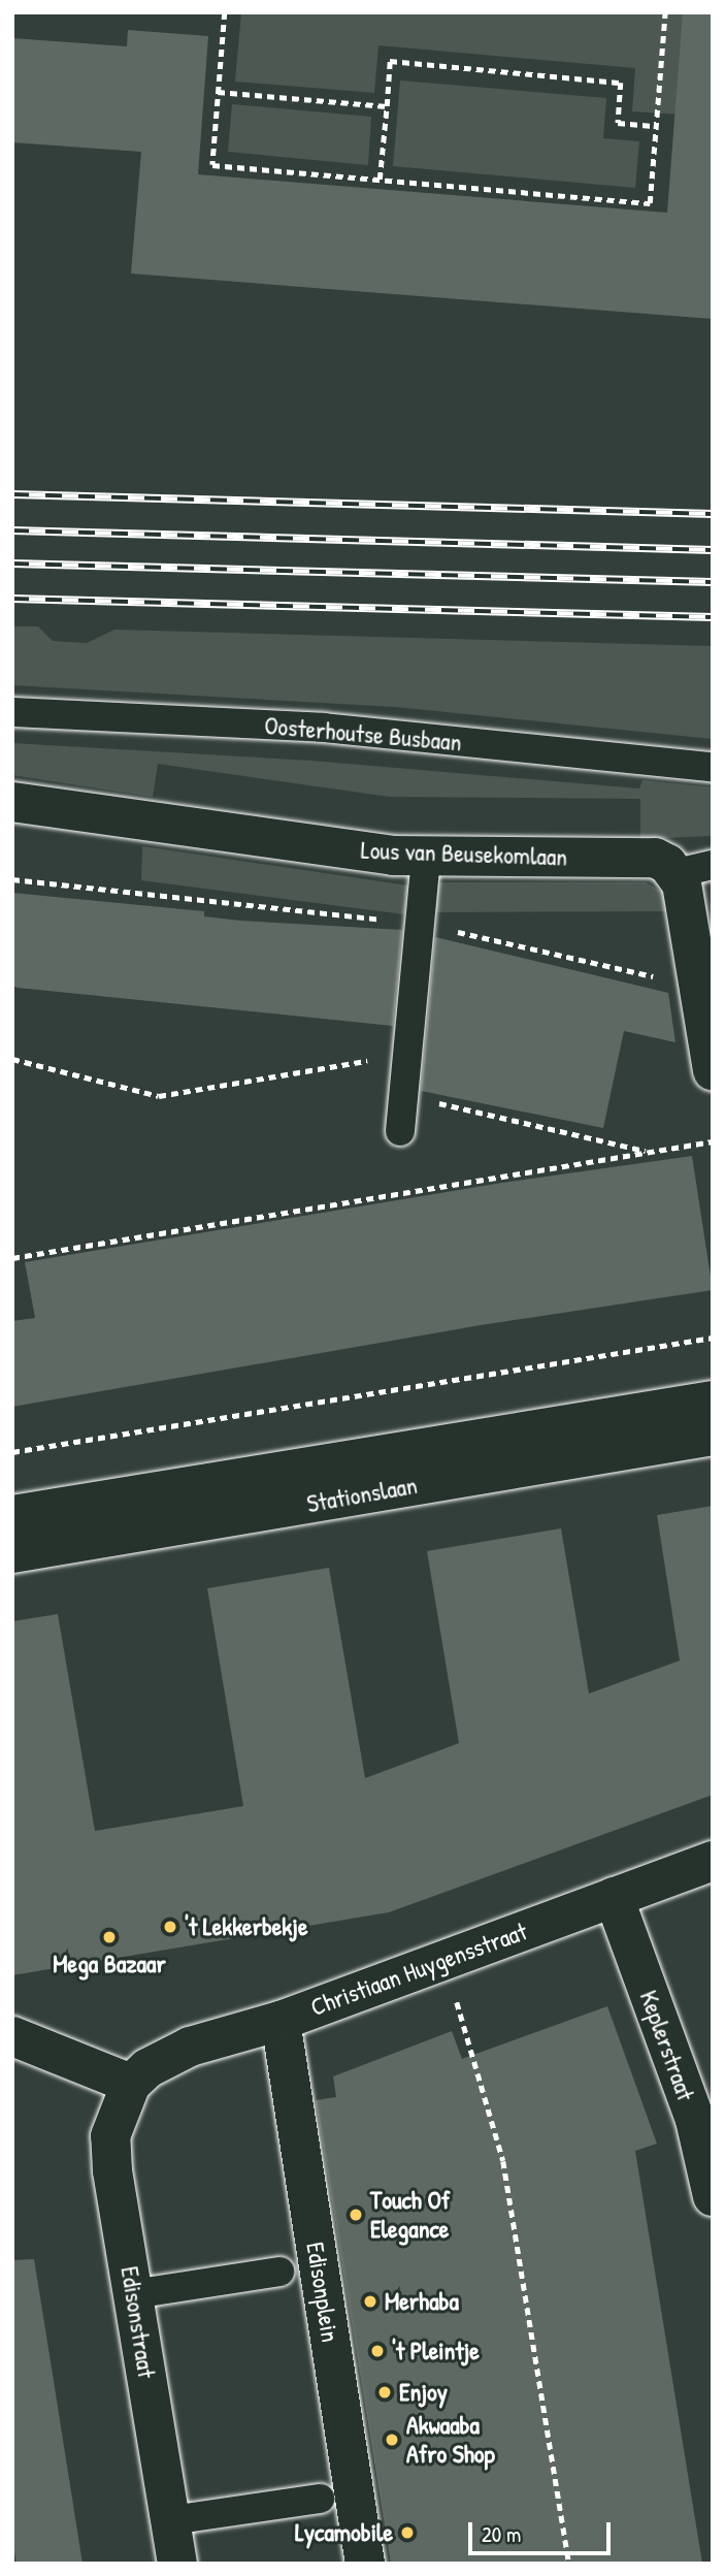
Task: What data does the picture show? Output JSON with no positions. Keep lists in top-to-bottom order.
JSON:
{
  "streets": {
    "street": [
      "Lous van Beusekomlaan",
      "Stationslaan",
      "Christiaan Huygensstraat",
      "Keplerstraat",
      "Edisonplein",
      "Edisonstraat"
    ],
    "lane": ["Oosterhoutse Busbaan"]
  },
  "crossings": [
    ["Christiaan Huygensstraat", "Keplerstraat"],
    ["Christiaan Huygensstraat", "Edisonplein"],
    ["Christiaan Huygensstraat", "Edisonstraat"]
  ],
  "places": [
    "'t Lekkerbekje",
    "Mega Bazaar",
    "Touch Of Elegance",
    "Merhaba",
    "'t Pleintje",
    "Enjoy",
    "Akwaaba Afro Shop",
    "Lycamobile"
  ],
  "scale_bar": "20 m"
}
